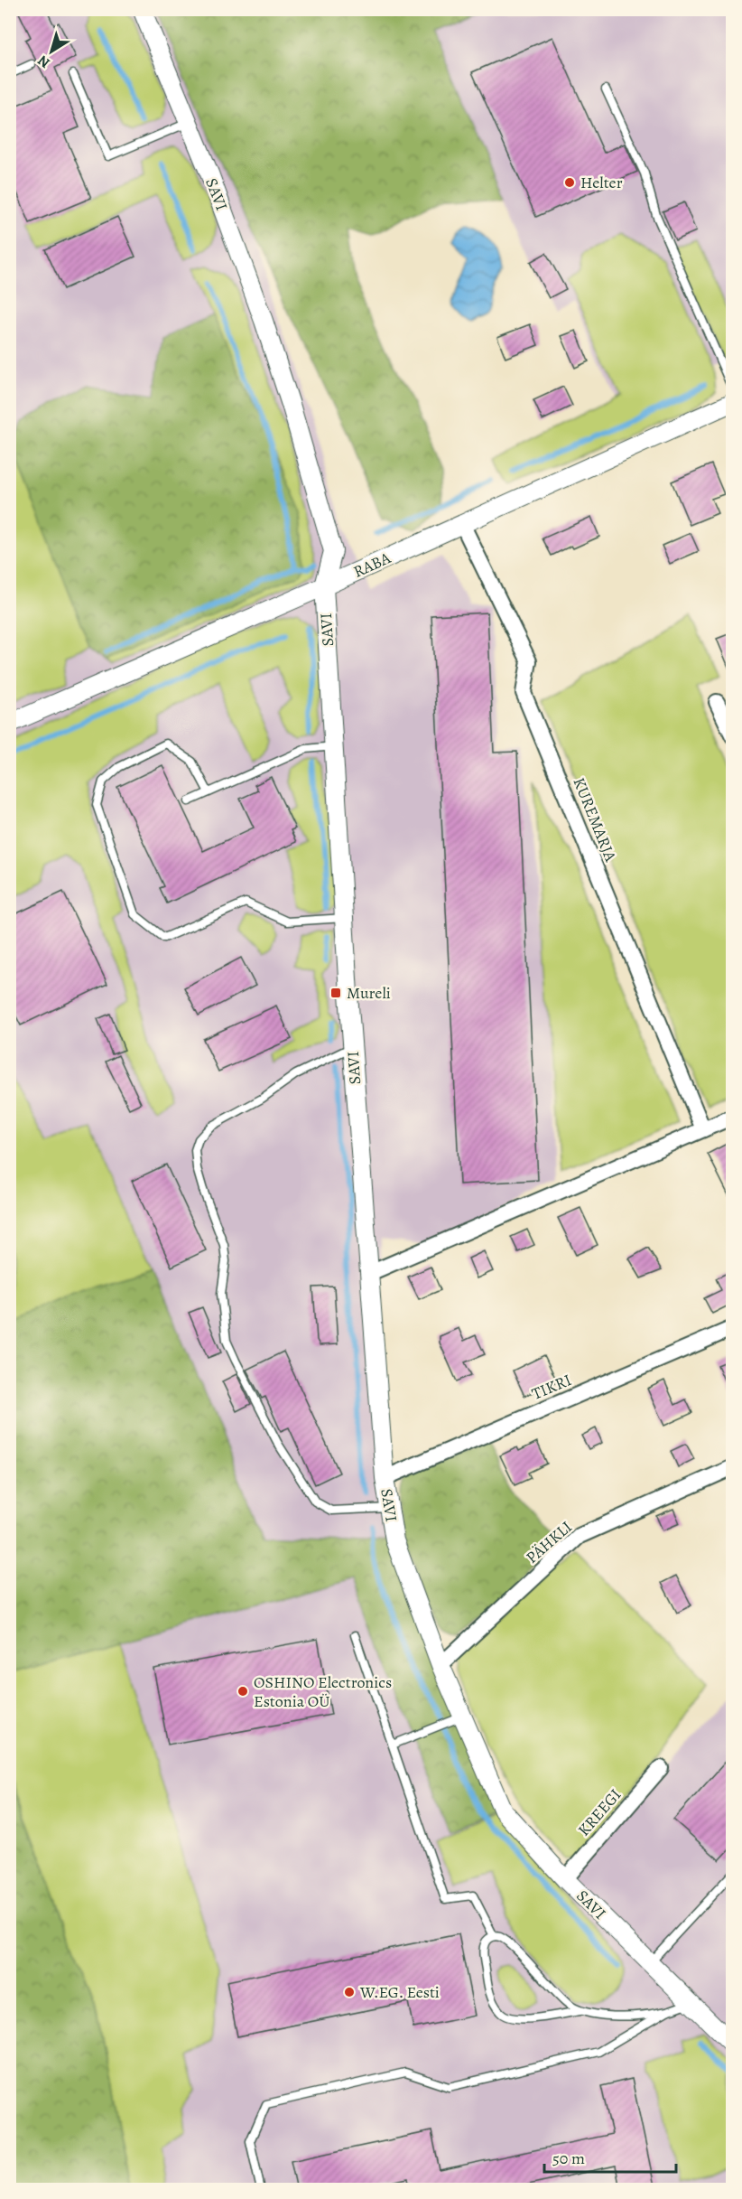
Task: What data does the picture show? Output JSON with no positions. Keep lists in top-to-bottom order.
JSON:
{
  "streets": {
    "street": [
      "SAVI",
      "RABA",
      "KUREMARJA",
      "TIKRI",
      "PÄHKLI",
      "KREEGI"
    ]
  },
  "crossings": [
    ["SAVI", "RABA"],
    ["SAVI", "TIKRI"],
    ["SAVI", "PÄHKLI"],
    ["SAVI", "KREEGI"],
    ["RABA", "KUREMARJA"]
  ],
  "places": {
    "other": ["Helter", "OSHINO Electronics Estonia OÜ", "W.EG. Eesti"],
    "transit": ["Mureli"]
  },
  "scale_bar": "50 m",
  "north": "bottom left"
}
